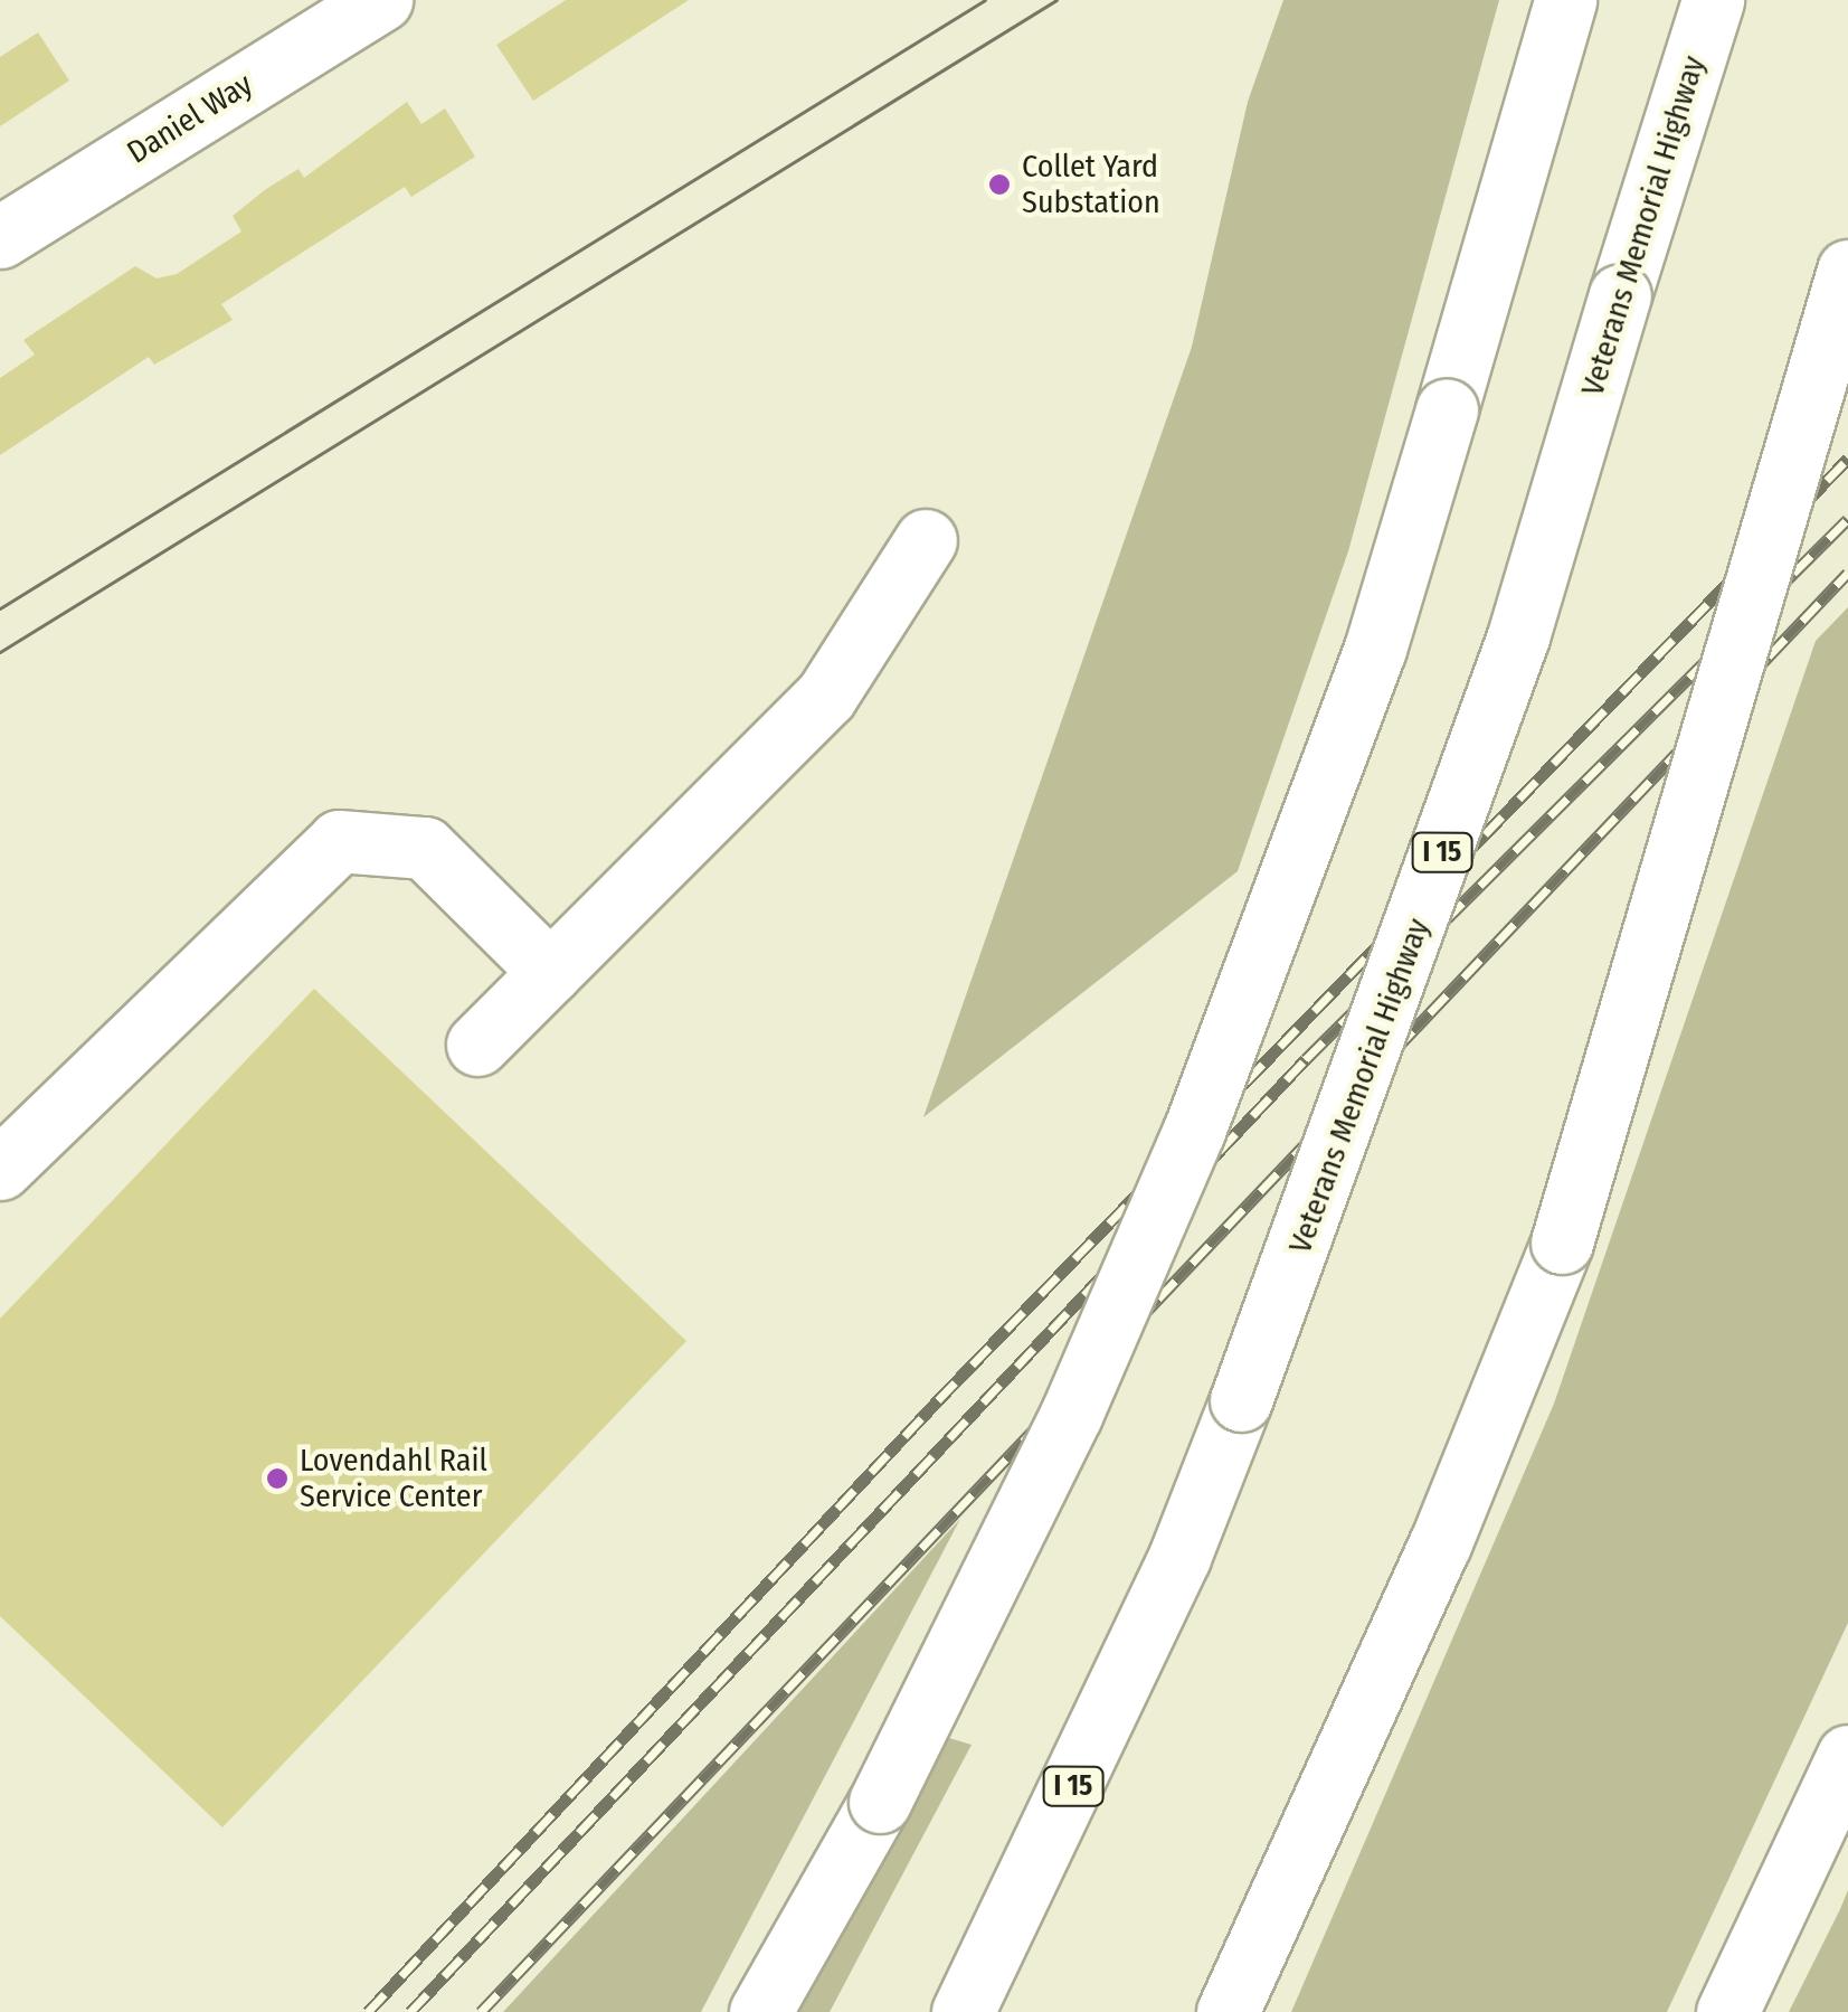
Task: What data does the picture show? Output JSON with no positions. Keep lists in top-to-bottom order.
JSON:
{
  "streets": {
    "main road": ["Daniel Way", "Veterans Memorial Highway", "I 15"]
  },
  "places": ["Collet Yard Substation", "Lovendahl Rail Service Center"]
}
